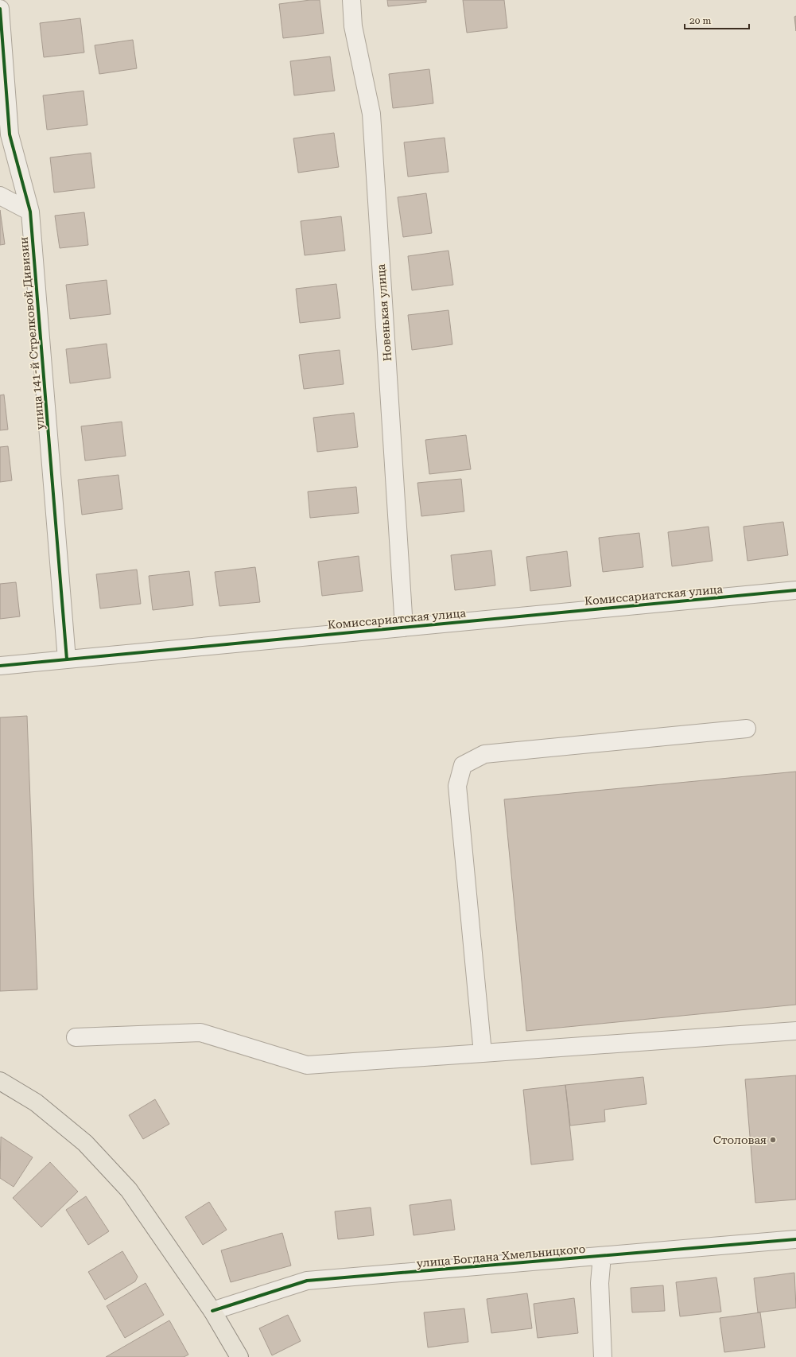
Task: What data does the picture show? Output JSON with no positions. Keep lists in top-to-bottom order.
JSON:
{
  "streets": {
    "street": [
      "Новенькая улица",
      "улица 141-й Стрелковой Дивизии",
      "Комиссариатская улица",
      "улица Богдана Хмельницкого"
    ]
  },
  "crossings": [
    ["Новенькая улица", "Комиссариатская улица"],
    ["улица 141-й Стрелковой Дивизии", "Комиссариатская улица"]
  ],
  "places": ["Столовая"],
  "scale_bar": "20 m"
}
